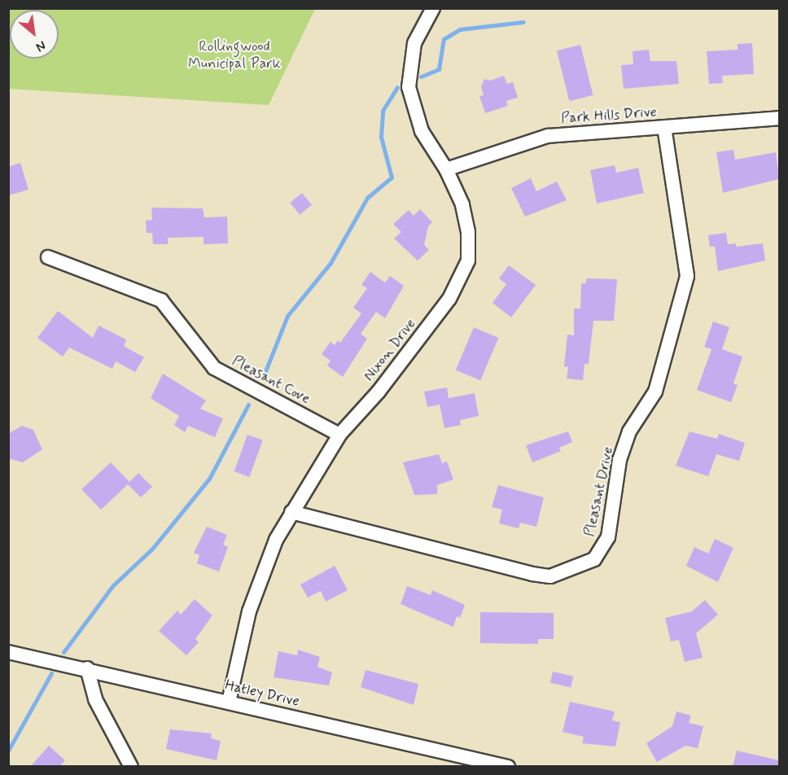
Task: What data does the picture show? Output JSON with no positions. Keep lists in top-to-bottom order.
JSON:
{
  "streets": {
    "street": [
      "Park Hills Drive",
      "Nixon Drive",
      "Pleasant Cove",
      "Pleasant Drive",
      "Hatley Drive"
    ]
  },
  "crossings": [
    ["Park Hills Drive", "Nixon Drive"],
    ["Park Hills Drive", "Pleasant Drive"],
    ["Nixon Drive", "Pleasant Cove"],
    ["Nixon Drive", "Pleasant Drive"],
    ["Nixon Drive", "Hatley Drive"]
  ],
  "parks": ["Rollingwood Municipal Park"],
  "north": "bottom right"
}
